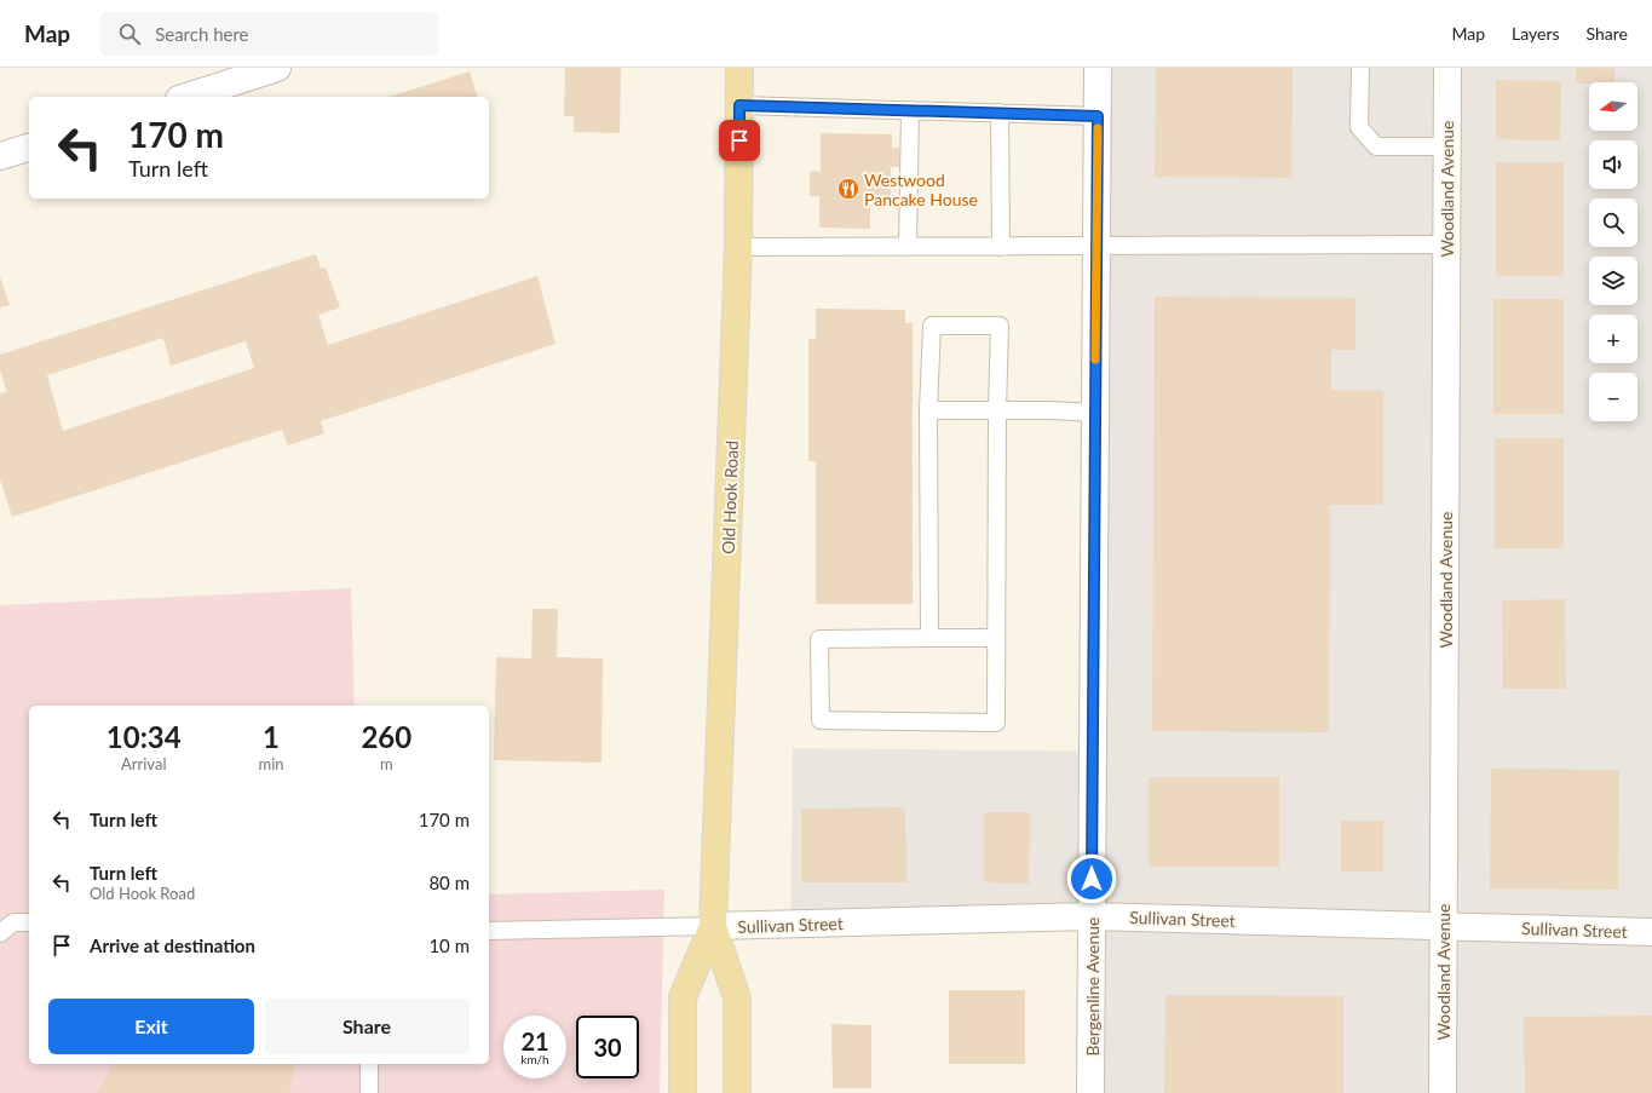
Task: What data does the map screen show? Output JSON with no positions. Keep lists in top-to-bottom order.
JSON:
{
  "streets": {
    "main road": ["Old Hook Road"],
    "street": ["Woodland Avenue", "Sullivan Street", "Bergenline Avenue"]
  },
  "crossings": [
    ["Woodland Avenue", "Sullivan Street"],
    ["Old Hook Road", "Sullivan Street"],
    ["Sullivan Street", "Bergenline Avenue"]
  ],
  "places": {
    "restaurant": ["Westwood Pancake House"]
  },
  "north": "left",
  "page": {
    "header": "Map",
    "search": "Search here",
    "nav": ["Map", "Layers", "Share"],
    "map_buttons": ["+", "−"],
    "turn": ["170 m", "Turn left"],
    "eta": [
      "10:34",
      "Arrival",
      "1",
      "min",
      "260",
      "m"
    ],
    "list": [
      {
        "name": "Turn left",
        "value": "170 m"
      },
      {
        "name": "Turn left",
        "note": "Old Hook Road",
        "value": "80 m"
      },
      {
        "name": "Arrive at destination",
        "value": "10 m"
      }
    ],
    "buttons": ["Exit", "Share"],
    "speed": "21 km/h",
    "limit": "30"
  }
}
